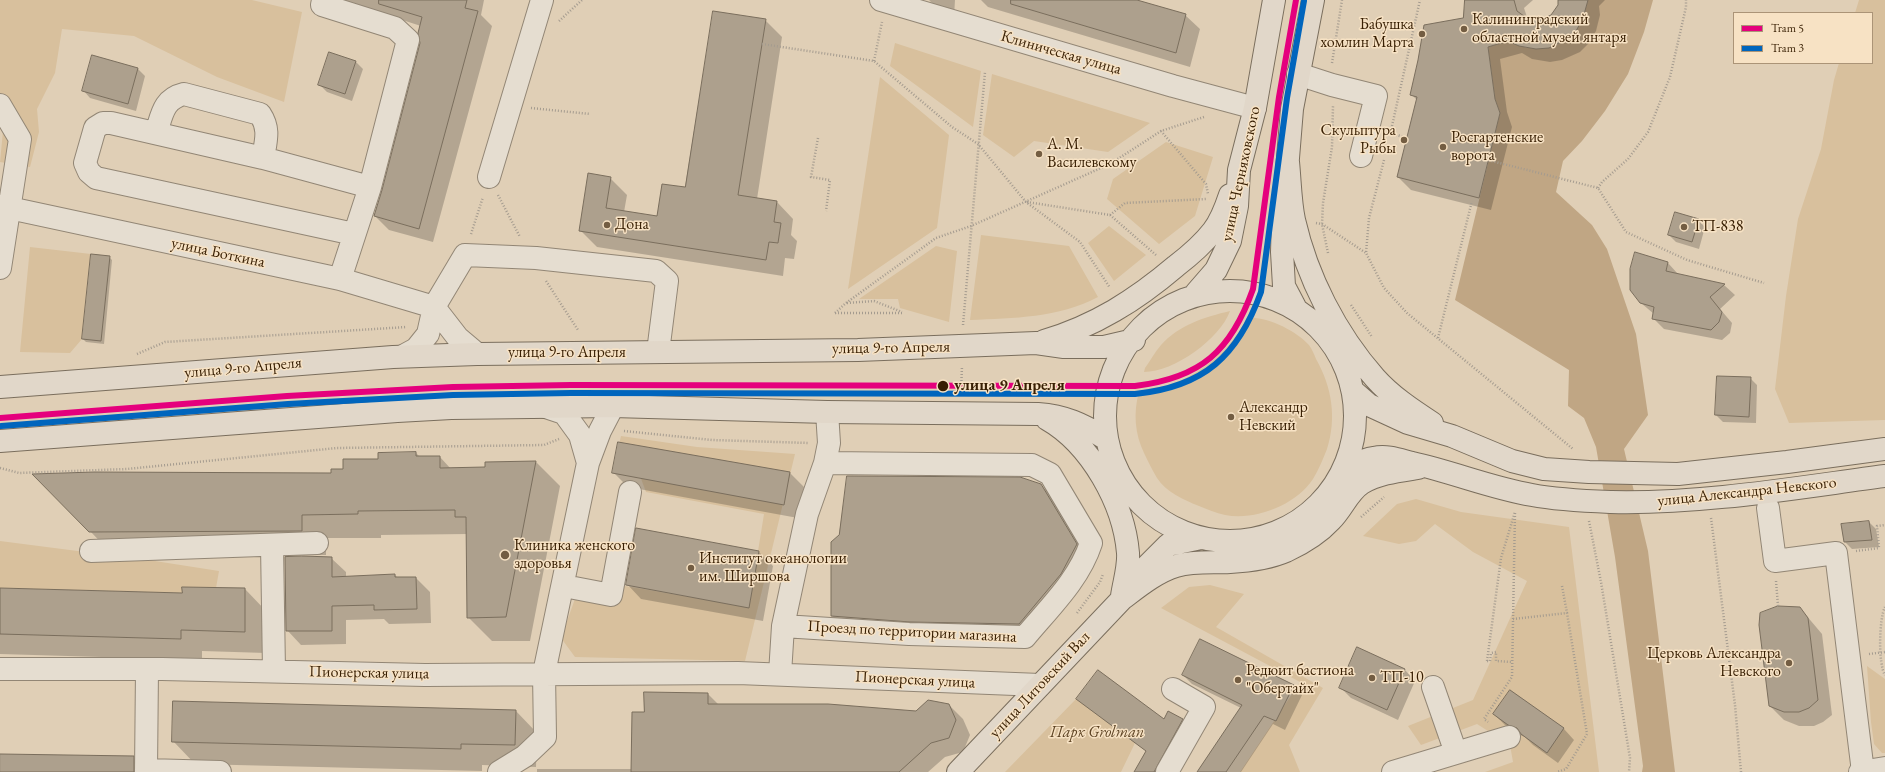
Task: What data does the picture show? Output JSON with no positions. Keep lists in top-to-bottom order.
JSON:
{
  "streets": {
    "main road": [
      "улица Черняховского",
      "улица 9-го Апреля",
      "улица Александра Невского",
      "улица Литовский Вал"
    ],
    "street": [
      "Клиническая улица",
      "улица Боткина",
      "Проезд по территории магазина",
      "Пионерская улица"
    ]
  },
  "crossings": [
    ["Клиническая улица", "улица Черняховского"],
    ["улица Александра Невского", "улица Литовский Вал"],
    ["Пионерская улица", "улица Литовский Вал"]
  ],
  "parks": ["Парк Grolman"],
  "places": [
    "Калининградский областной музей янтаря",
    "Бабушка хомлин Марта",
    "Скульптура Рыбы",
    "Росгартенские ворота",
    "А. М. Василевскому",
    "Дона",
    "ТП-838",
    "улица 9 Апреля",
    "Александр Невский",
    "Клиника женского здоровья",
    "Институт океанологии им. Ширшова",
    "Церковь Александра Невского",
    "ТП-10",
    "Редюит бастиона \"Обертайх\""
  ],
  "lines": ["tram line 5", "tram line 3"],
  "legend": ["Tram 5", "Tram 3"]
}
